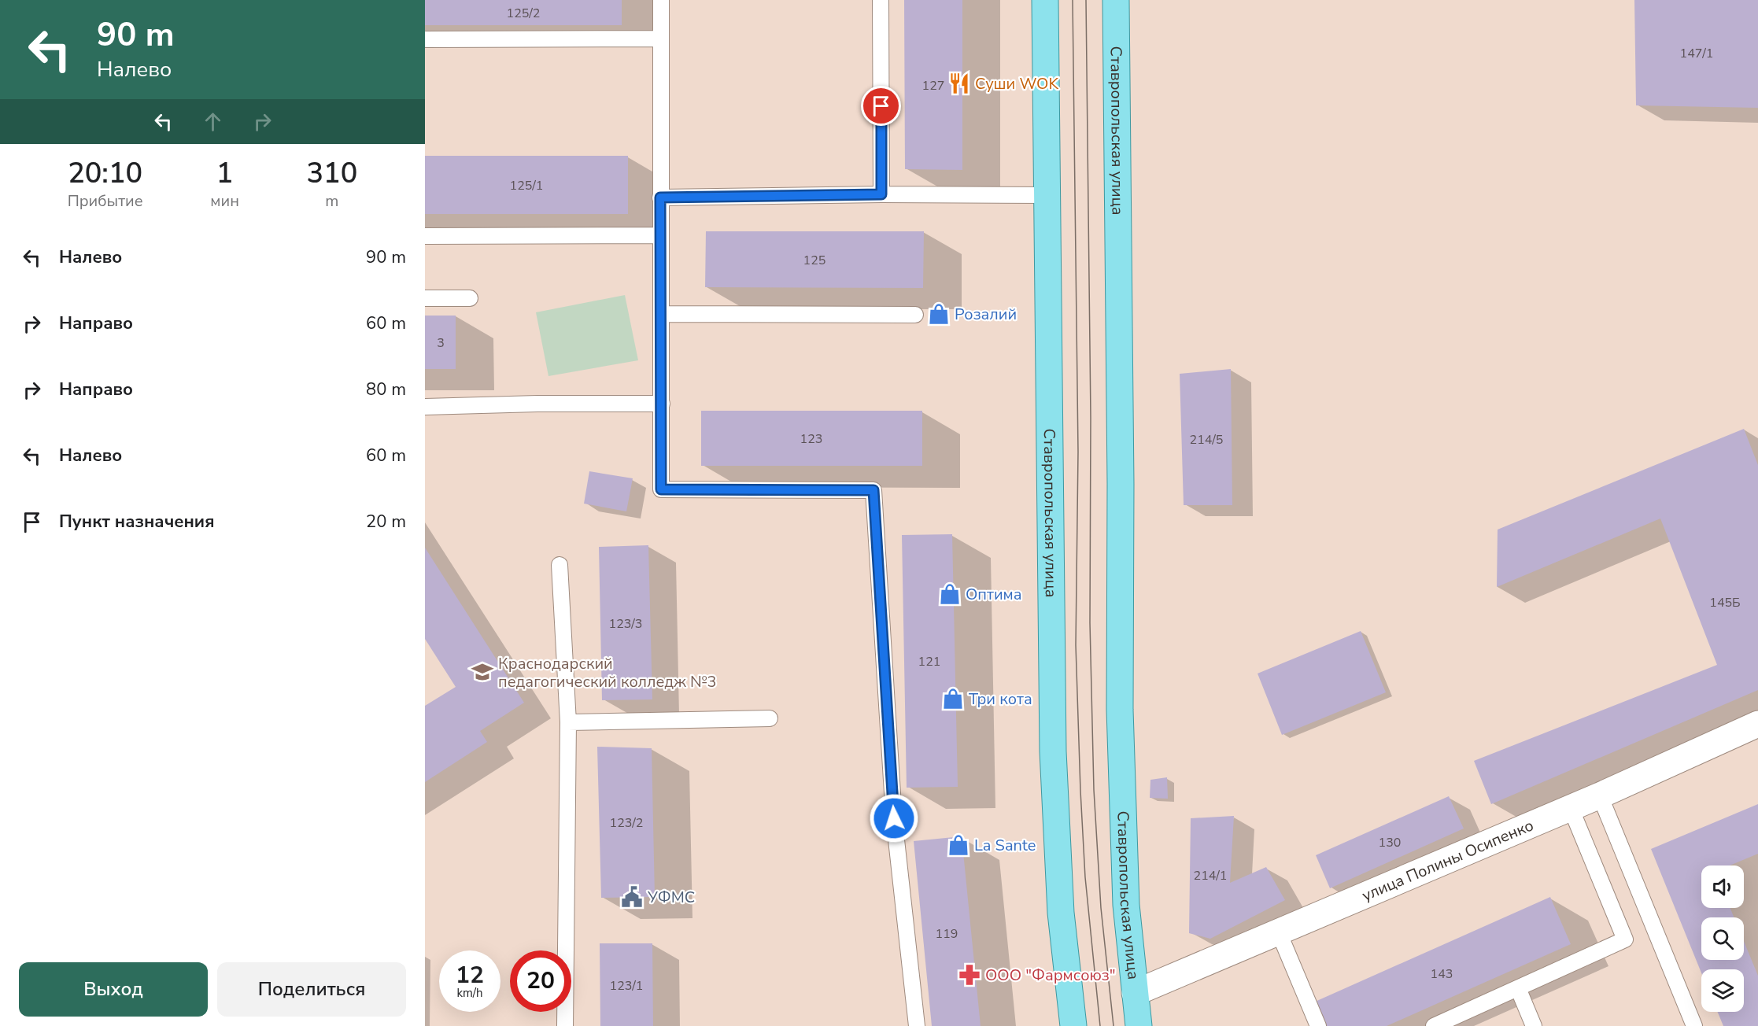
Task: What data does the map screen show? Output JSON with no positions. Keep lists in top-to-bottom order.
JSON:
{
  "streets": {
    "main road": ["Ставропольская улица"],
    "street": ["улица Полины Осипенко"]
  },
  "crossings": [
    ["Ставропольская улица", "улица Полины Осипенко"]
  ],
  "places": {
    "restaurant": ["Суши WOK"],
    "shop": [
      "Розалий",
      "Оптима",
      "Три кота",
      "La Sante"
    ],
    "school or university": ["Краснодарский педагогический колледж №3"],
    "public building": ["УФМС"],
    "pharmacy": ["ООО \"Фармсоюз\""]
  },
  "house_numbers": [
    "125/2",
    "147/1",
    "127",
    "125/1",
    "125",
    "3",
    "123",
    "214/5",
    "145Б",
    "123/3",
    "121",
    "123/2",
    "130",
    "214/1",
    "119",
    "143",
    "123/1"
  ],
  "page": {
    "turn": ["90 m", "Налево"],
    "eta": [
      "20:10",
      "Прибытие",
      "1",
      "мин",
      "310",
      "m"
    ],
    "list": [
      {
        "name": "Налево",
        "value": "90 m"
      },
      {
        "name": "Направо",
        "value": "60 m"
      },
      {
        "name": "Направо",
        "value": "80 m"
      },
      {
        "name": "Налево",
        "value": "60 m"
      },
      {
        "name": "Пункт назначения",
        "value": "20 m"
      }
    ],
    "speed": "12 km/h",
    "limit": "20",
    "buttons": ["Выход", "Поделиться"]
  }
}
